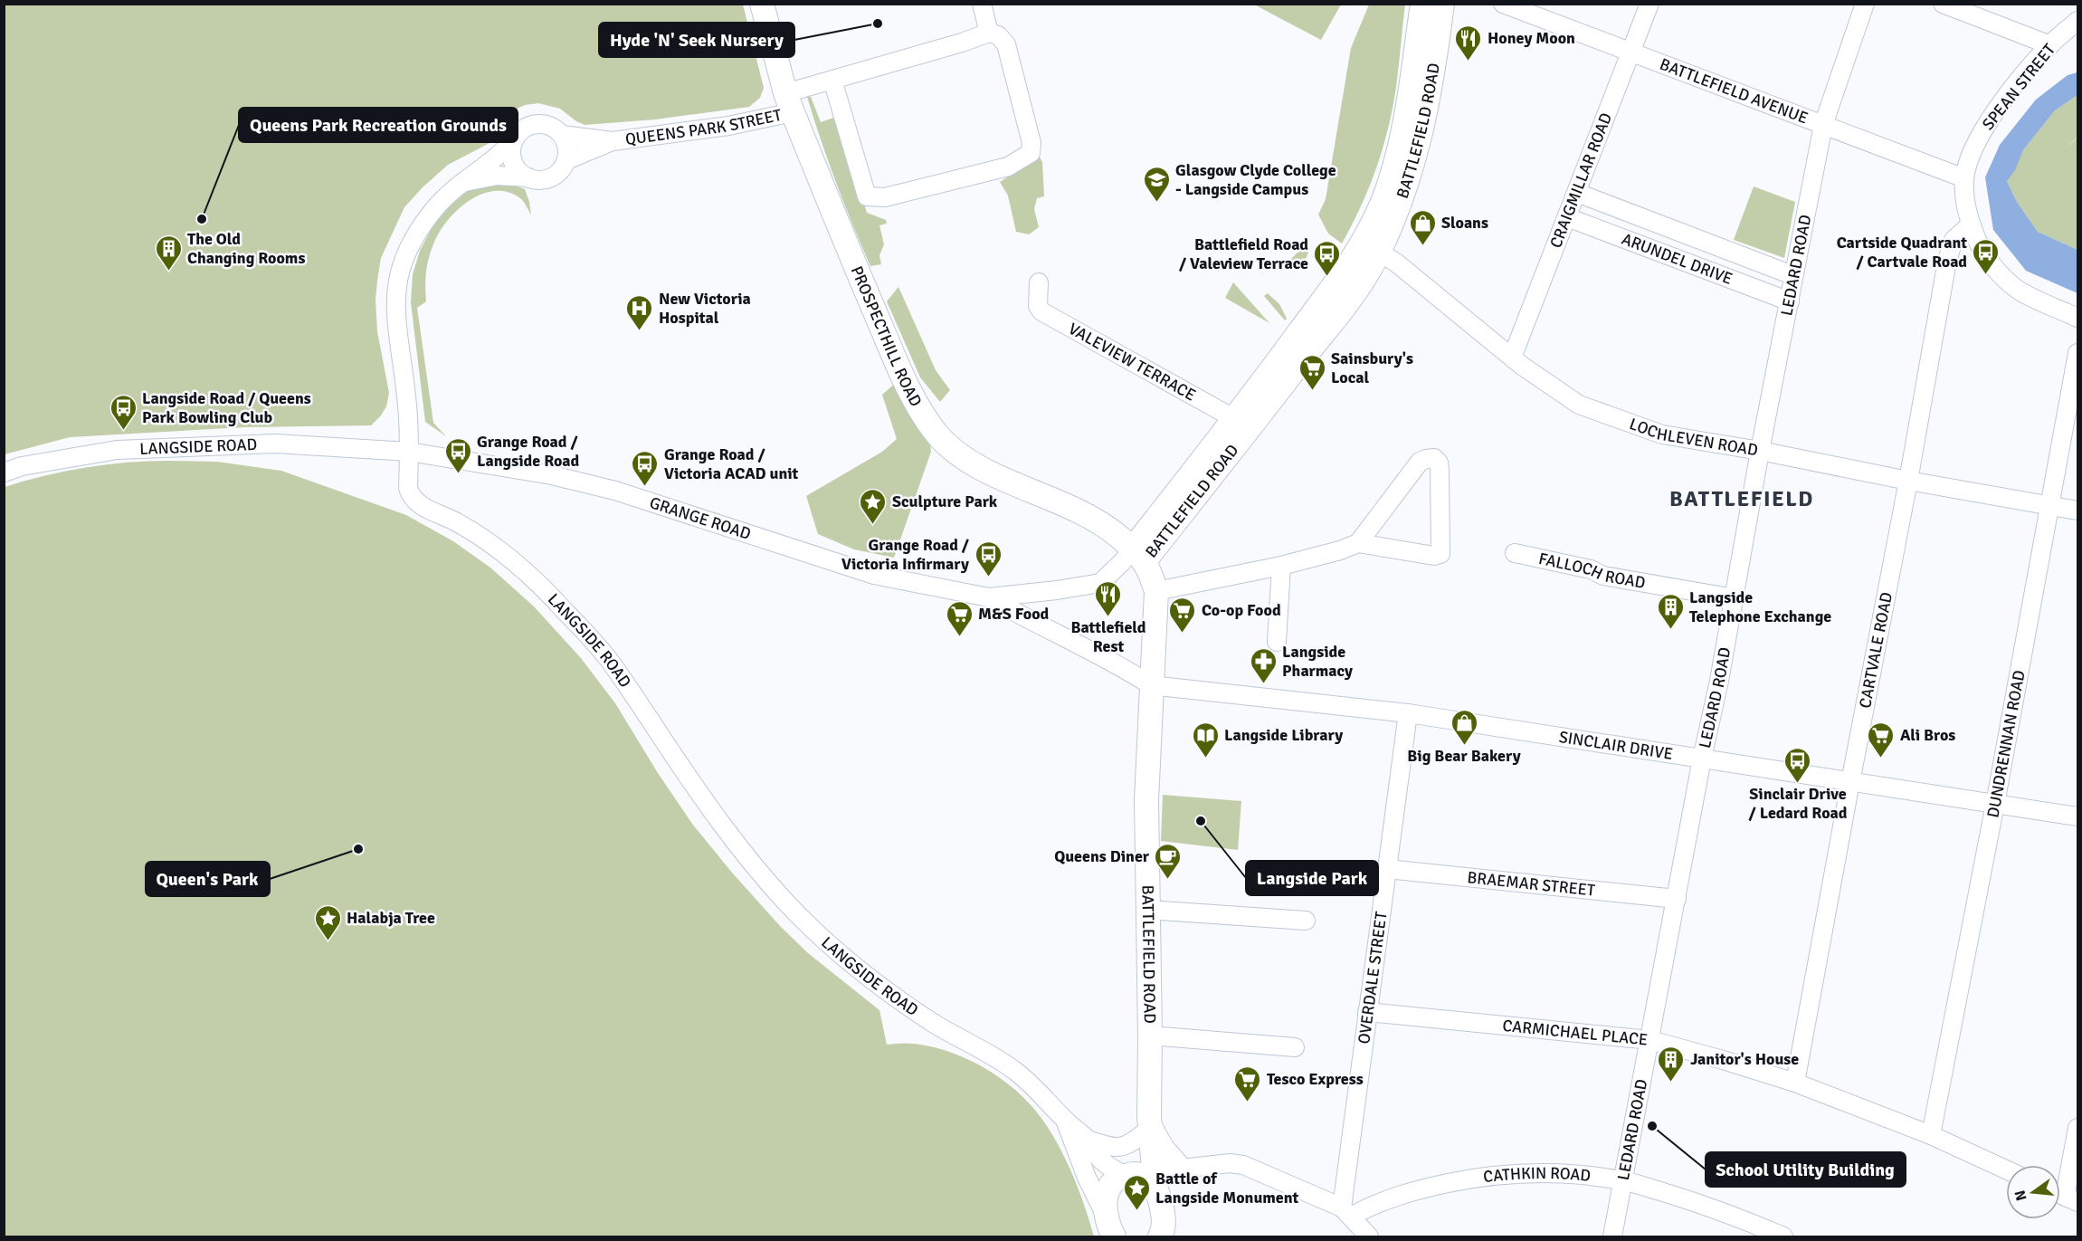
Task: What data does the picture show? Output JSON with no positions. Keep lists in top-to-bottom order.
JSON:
{
  "streets": {
    "main road": ["BATTLEFIELD ROAD", "PROSPECTHILL ROAD"],
    "street": [
      "SPEAN STREET",
      "BATTLEFIELD AVENUE",
      "QUEENS PARK STREET",
      "CRAIGMILLAR ROAD",
      "ARUNDEL DRIVE",
      "LEDARD ROAD",
      "VALEVIEW TERRACE",
      "LOCHLEVEN ROAD",
      "LANGSIDE ROAD",
      "GRANGE ROAD",
      "FALLOCH ROAD",
      "CARTVALE ROAD",
      "DUNDRENNAN ROAD",
      "SINCLAIR DRIVE",
      "BRAEMAR STREET",
      "OVERDALE STREET",
      "CARMICHAEL PLACE",
      "CATHKIN ROAD"
    ]
  },
  "crossings": [
    ["SPEAN STREET", "BATTLEFIELD AVENUE"],
    ["SPEAN STREET", "CARTVALE ROAD"],
    ["BATTLEFIELD AVENUE", "CRAIGMILLAR ROAD"],
    ["BATTLEFIELD AVENUE", "LEDARD ROAD"],
    ["QUEENS PARK STREET", "PROSPECTHILL ROAD"],
    ["BATTLEFIELD ROAD", "PROSPECTHILL ROAD"],
    ["BATTLEFIELD ROAD", "VALEVIEW TERRACE"],
    ["BATTLEFIELD ROAD", "LOCHLEVEN ROAD"],
    ["BATTLEFIELD ROAD", "LANGSIDE ROAD"],
    ["BATTLEFIELD ROAD", "GRANGE ROAD"],
    ["BATTLEFIELD ROAD", "SINCLAIR DRIVE"],
    ["CRAIGMILLAR ROAD", "ARUNDEL DRIVE"],
    ["CRAIGMILLAR ROAD", "LOCHLEVEN ROAD"],
    ["ARUNDEL DRIVE", "LEDARD ROAD"],
    ["LEDARD ROAD", "LOCHLEVEN ROAD"],
    ["LEDARD ROAD", "FALLOCH ROAD"],
    ["LEDARD ROAD", "SINCLAIR DRIVE"],
    ["LEDARD ROAD", "BRAEMAR STREET"],
    ["LEDARD ROAD", "CARMICHAEL PLACE"],
    ["LEDARD ROAD", "CATHKIN ROAD"],
    ["PROSPECTHILL ROAD", "GRANGE ROAD"],
    ["LOCHLEVEN ROAD", "CARTVALE ROAD"],
    ["LOCHLEVEN ROAD", "DUNDRENNAN ROAD"],
    ["LANGSIDE ROAD", "GRANGE ROAD"],
    ["GRANGE ROAD", "SINCLAIR DRIVE"],
    ["CARTVALE ROAD", "SINCLAIR DRIVE"],
    ["CARTVALE ROAD", "CARMICHAEL PLACE"],
    ["DUNDRENNAN ROAD", "SINCLAIR DRIVE"],
    ["DUNDRENNAN ROAD", "CARMICHAEL PLACE"],
    ["SINCLAIR DRIVE", "OVERDALE STREET"],
    ["BRAEMAR STREET", "OVERDALE STREET"],
    ["OVERDALE STREET", "CARMICHAEL PLACE"],
    ["OVERDALE STREET", "CATHKIN ROAD"]
  ],
  "districts": ["BATTLEFIELD"],
  "places": {
    "other": [
      "Hyde 'N' Seek Nursery",
      "Queens Park Recreation Grounds",
      "Langside Park",
      "Queen's Park",
      "School Utility Building"
    ],
    "restaurant": ["Honey Moon", "Battlefield Rest"],
    "school or university": ["Glasgow Clyde College - Langside Campus"],
    "shop": ["Sloans", "Big Bear Bakery"],
    "building": ["The Old Changing Rooms", "Langside Telephone Exchange", "Janitor's House"],
    "bus stop": [
      "Cartside Quadrant / Cartvale Road",
      "Battlefield Road / Valeview Terrace",
      "Langside Road / Queens Park Bowling Club",
      "Grange Road / Langside Road",
      "Grange Road / Victoria ACAD unit",
      "Grange Road / Victoria Infirmary",
      "Sinclair Drive / Ledard Road"
    ],
    "hospital": ["New Victoria Hospital"],
    "supermarket": [
      "Sainsbury's Local",
      "Co-op Food",
      "M&S Food",
      "Ali Bros",
      "Tesco Express"
    ],
    "place": ["Sculpture Park", "Halabja Tree", "Battle of Langside Monument"],
    "pharmacy": ["Langside Pharmacy"],
    "library": ["Langside Library"],
    "cafe": ["Queens Diner"]
  },
  "north": "left"
}
